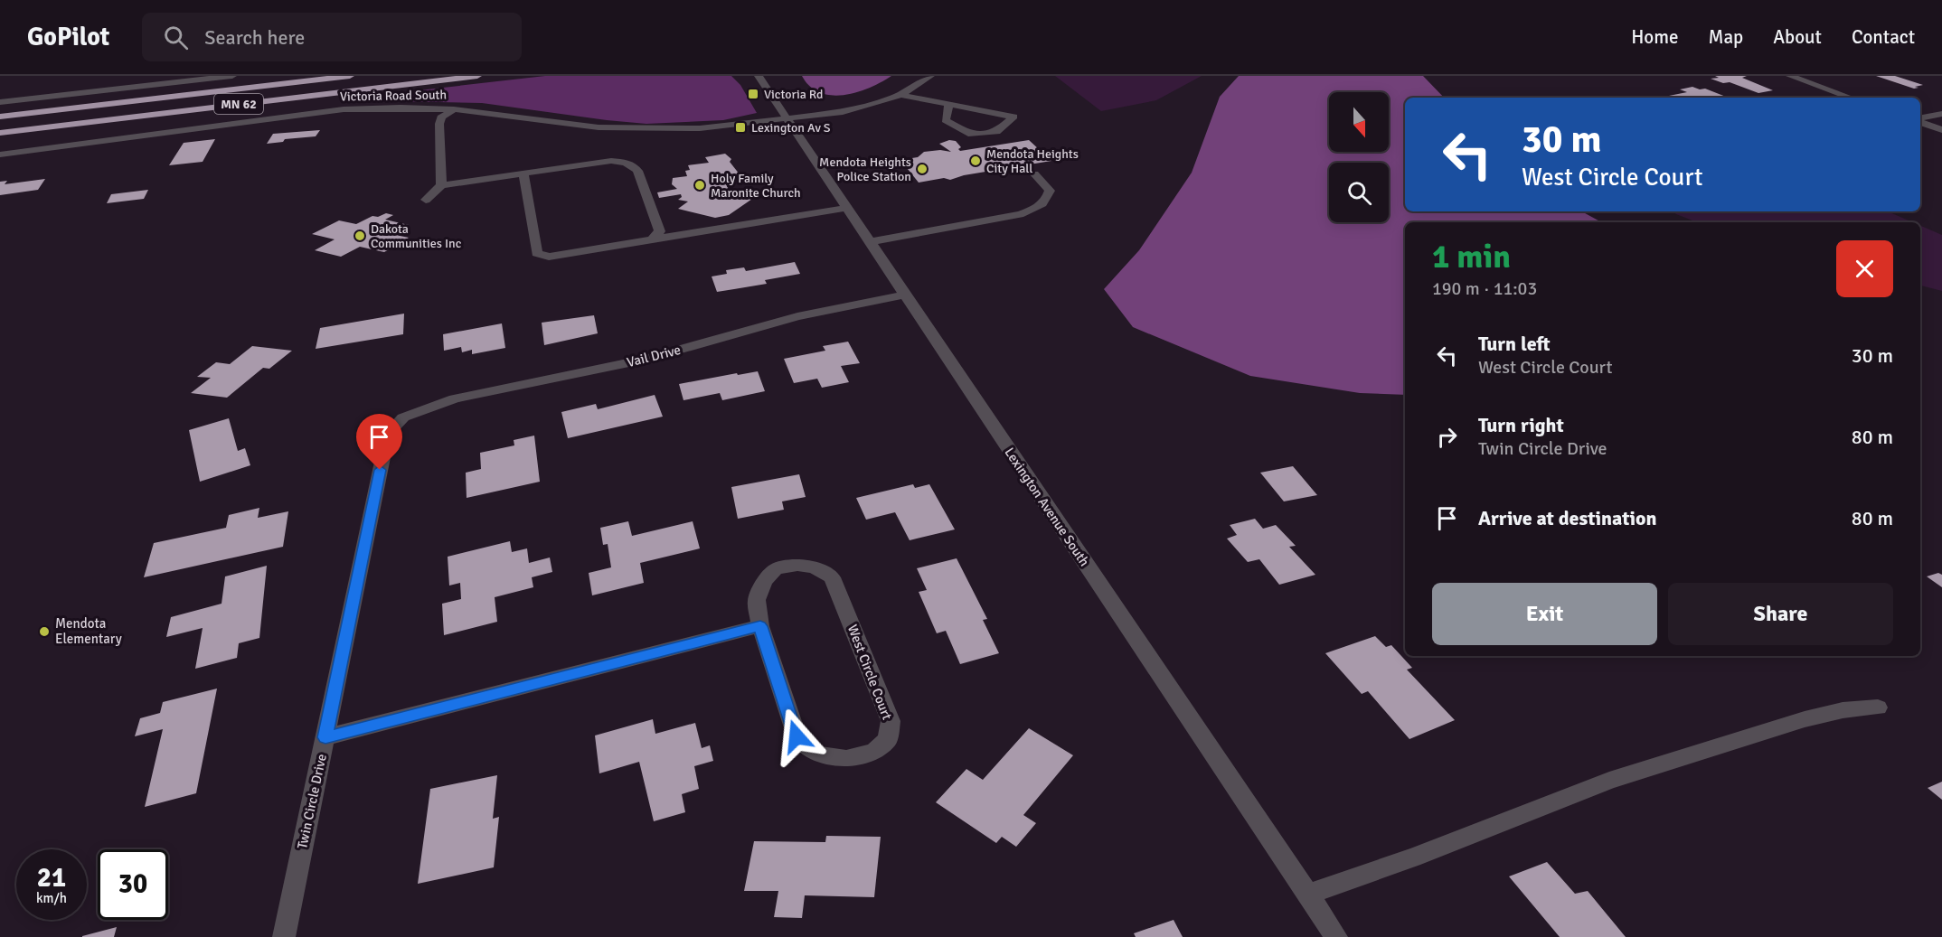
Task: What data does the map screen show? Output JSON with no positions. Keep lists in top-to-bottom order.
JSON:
{
  "streets": {
    "highway": ["MN 62"],
    "street": [
      "Victoria Road South",
      "Vail Drive",
      "Lexington Avenue South",
      "West Circle Court",
      "Twin Circle Drive"
    ]
  },
  "crossings": [
    ["Victoria Road South", "Lexington Avenue South"],
    ["Vail Drive", "Lexington Avenue South"],
    ["Vail Drive", "Twin Circle Drive"]
  ],
  "places": {
    "transit": ["Victoria Rd", "Lexington Av S"],
    "other": [
      "Mendota Heights City Hall",
      "Mendota Heights Police Station",
      "Holy Family Maronite Church",
      "Dakota Communities Inc",
      "Mendota Elementary"
    ]
  },
  "north": "bottom",
  "page": {
    "header": "GoPilot",
    "search": "Search here",
    "nav": [
      "Home",
      "Map",
      "About",
      "Contact"
    ],
    "turn": ["30 m", "West Circle Court"],
    "heading": ["1 min", "190 m · 11:03"],
    "list": [
      {
        "name": "Turn left",
        "note": "West Circle Court",
        "value": "30 m"
      },
      {
        "name": "Turn right",
        "note": "Twin Circle Drive",
        "value": "80 m"
      },
      {
        "name": "Arrive at destination",
        "value": "80 m"
      }
    ],
    "buttons": ["Exit", "Share"],
    "speed": "21 km/h",
    "limit": "30"
  }
}
